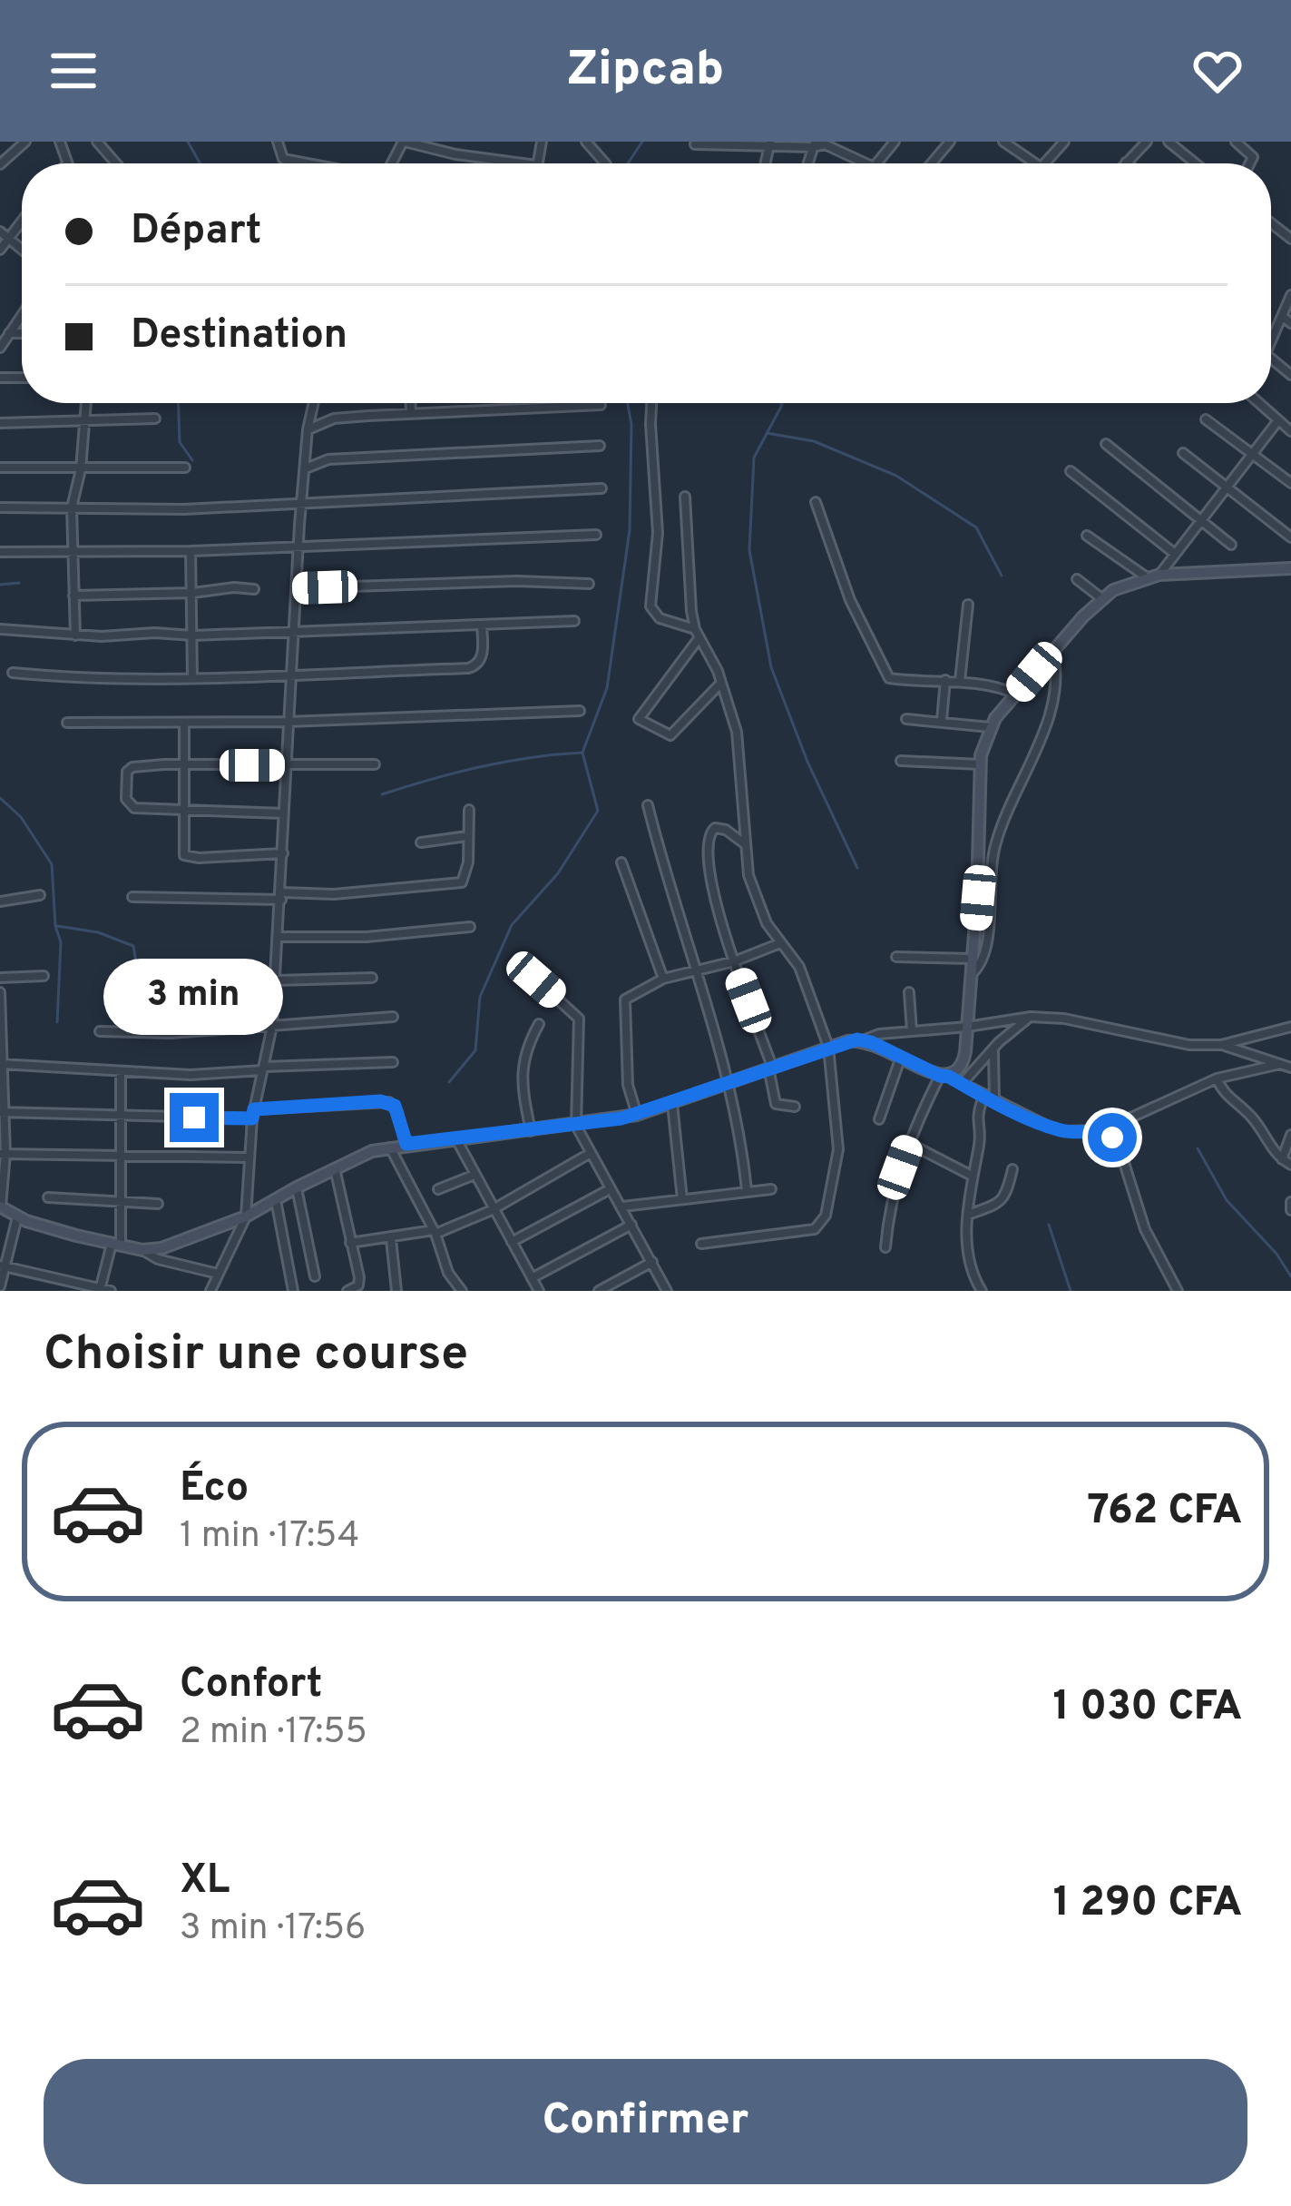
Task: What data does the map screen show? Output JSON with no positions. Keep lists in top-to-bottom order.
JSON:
{
  "page": {
    "header": "Zipcab",
    "banner": ["Départ", "Destination"],
    "bubble": "3 min",
    "heading": "Choisir une course",
    "list": [
      {
        "name": "Éco",
        "note": "1 min · 17:54",
        "value": "762 CFA"
      },
      {
        "name": "Confort",
        "note": "2 min · 17:55",
        "value": "1 030 CFA"
      },
      {
        "name": "XL",
        "note": "3 min · 17:56",
        "value": "1 290 CFA"
      }
    ],
    "buttons": "Confirmer"
  }
}
